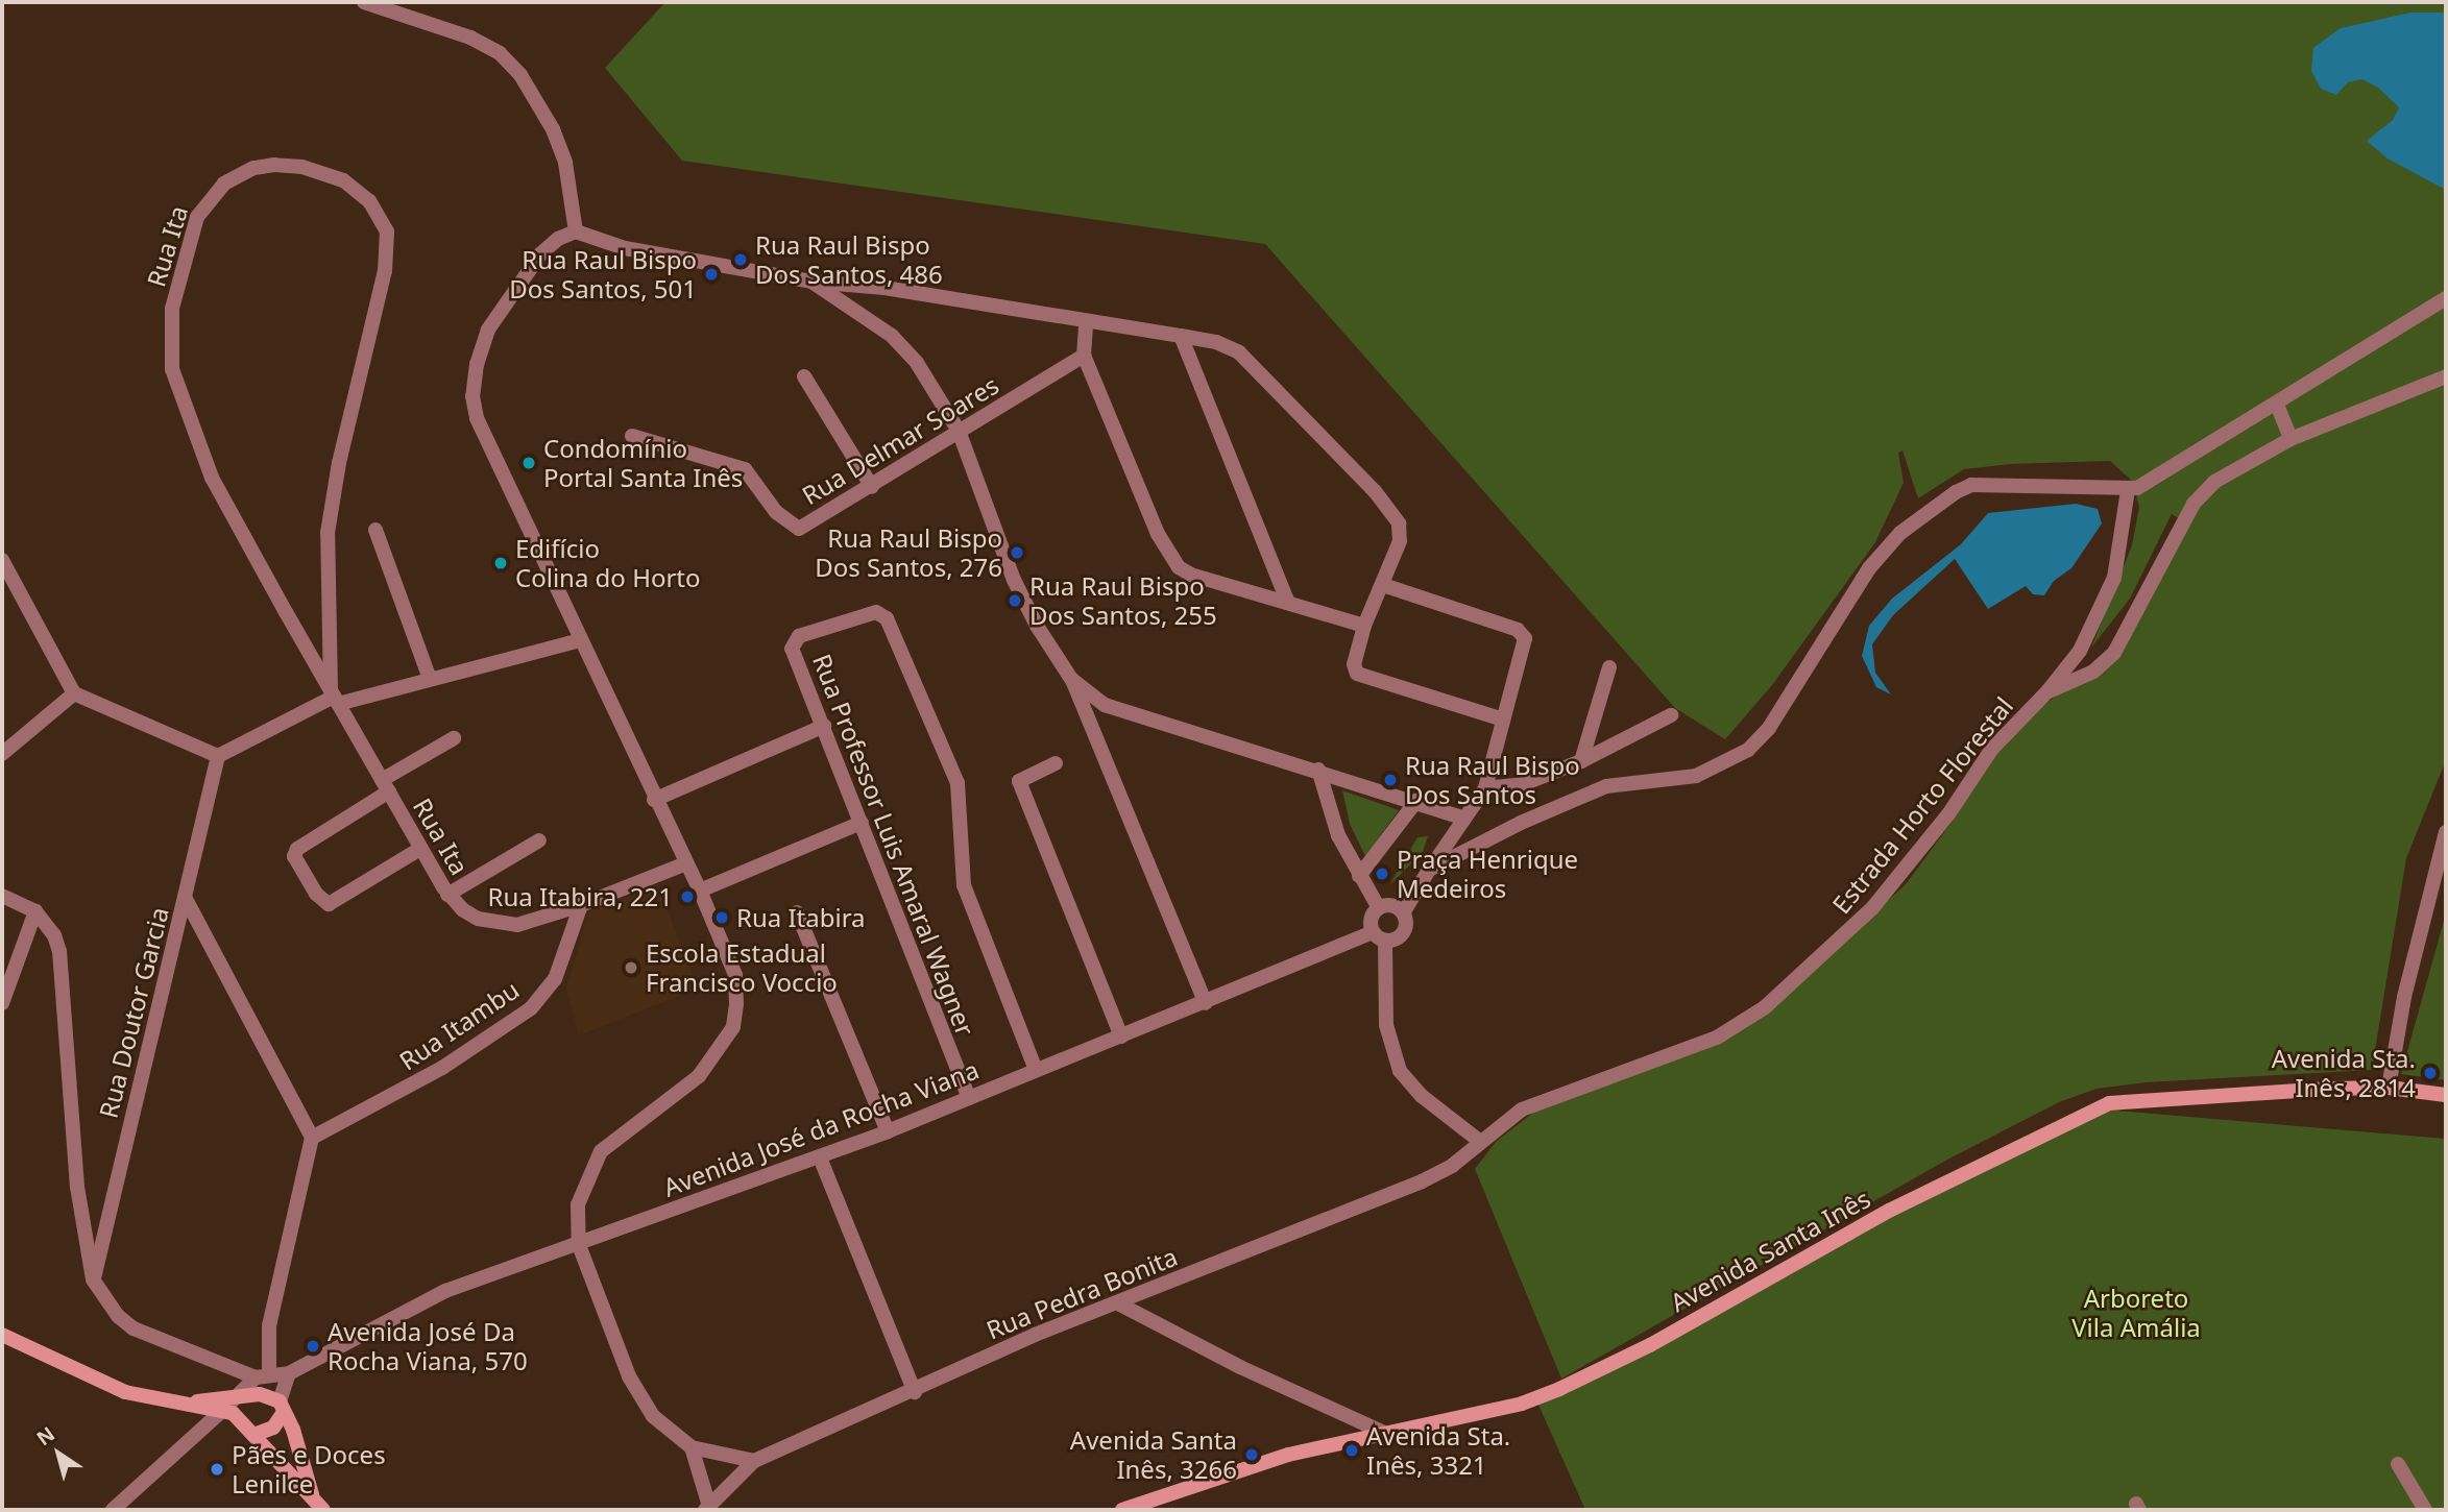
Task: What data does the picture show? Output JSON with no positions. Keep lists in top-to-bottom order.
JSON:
{
  "streets": {
    "main road": ["Avenida Santa Inês"],
    "street": [
      "Rua Ita",
      "Rua Delmar Soares",
      "Estrada Horto Florestal",
      "Rua Professor Luis Amaral Wagner",
      "Rua Doutor Garcia",
      "Rua Itambu",
      "Avenida José da Rocha Viana",
      "Rua Pedra Bonita"
    ]
  },
  "crossings": [
    ["Rua Ita", "Rua Itambu"],
    ["Estrada Horto Florestal", "Rua Pedra Bonita"],
    ["Rua Professor Luis Amaral Wagner", "Avenida José da Rocha Viana"]
  ],
  "parks": ["Arboreto Vila Amália"],
  "places": [
    "Rua Raul Bispo Dos Santos, 486",
    "Rua Raul Bispo Dos Santos, 501",
    "Condomínio Portal Santa Inês",
    "Rua Raul Bispo Dos Santos, 276",
    "Edifício Colina do Horto",
    "Rua Raul Bispo Dos Santos, 255",
    "Rua Raul Bispo Dos Santos",
    "Praça Henrique Medeiros",
    "Rua Itabira, 221",
    "Rua Itabira",
    "Escola Estadual Francisco Voccio",
    "Avenida Sta. Inês, 2814",
    "Avenida José Da Rocha Viana, 570",
    "Avenida Sta. Inês, 3321",
    "Avenida Santa Inês, 3266",
    "Pães e Doces Lenilce"
  ],
  "north": "top left"
}
